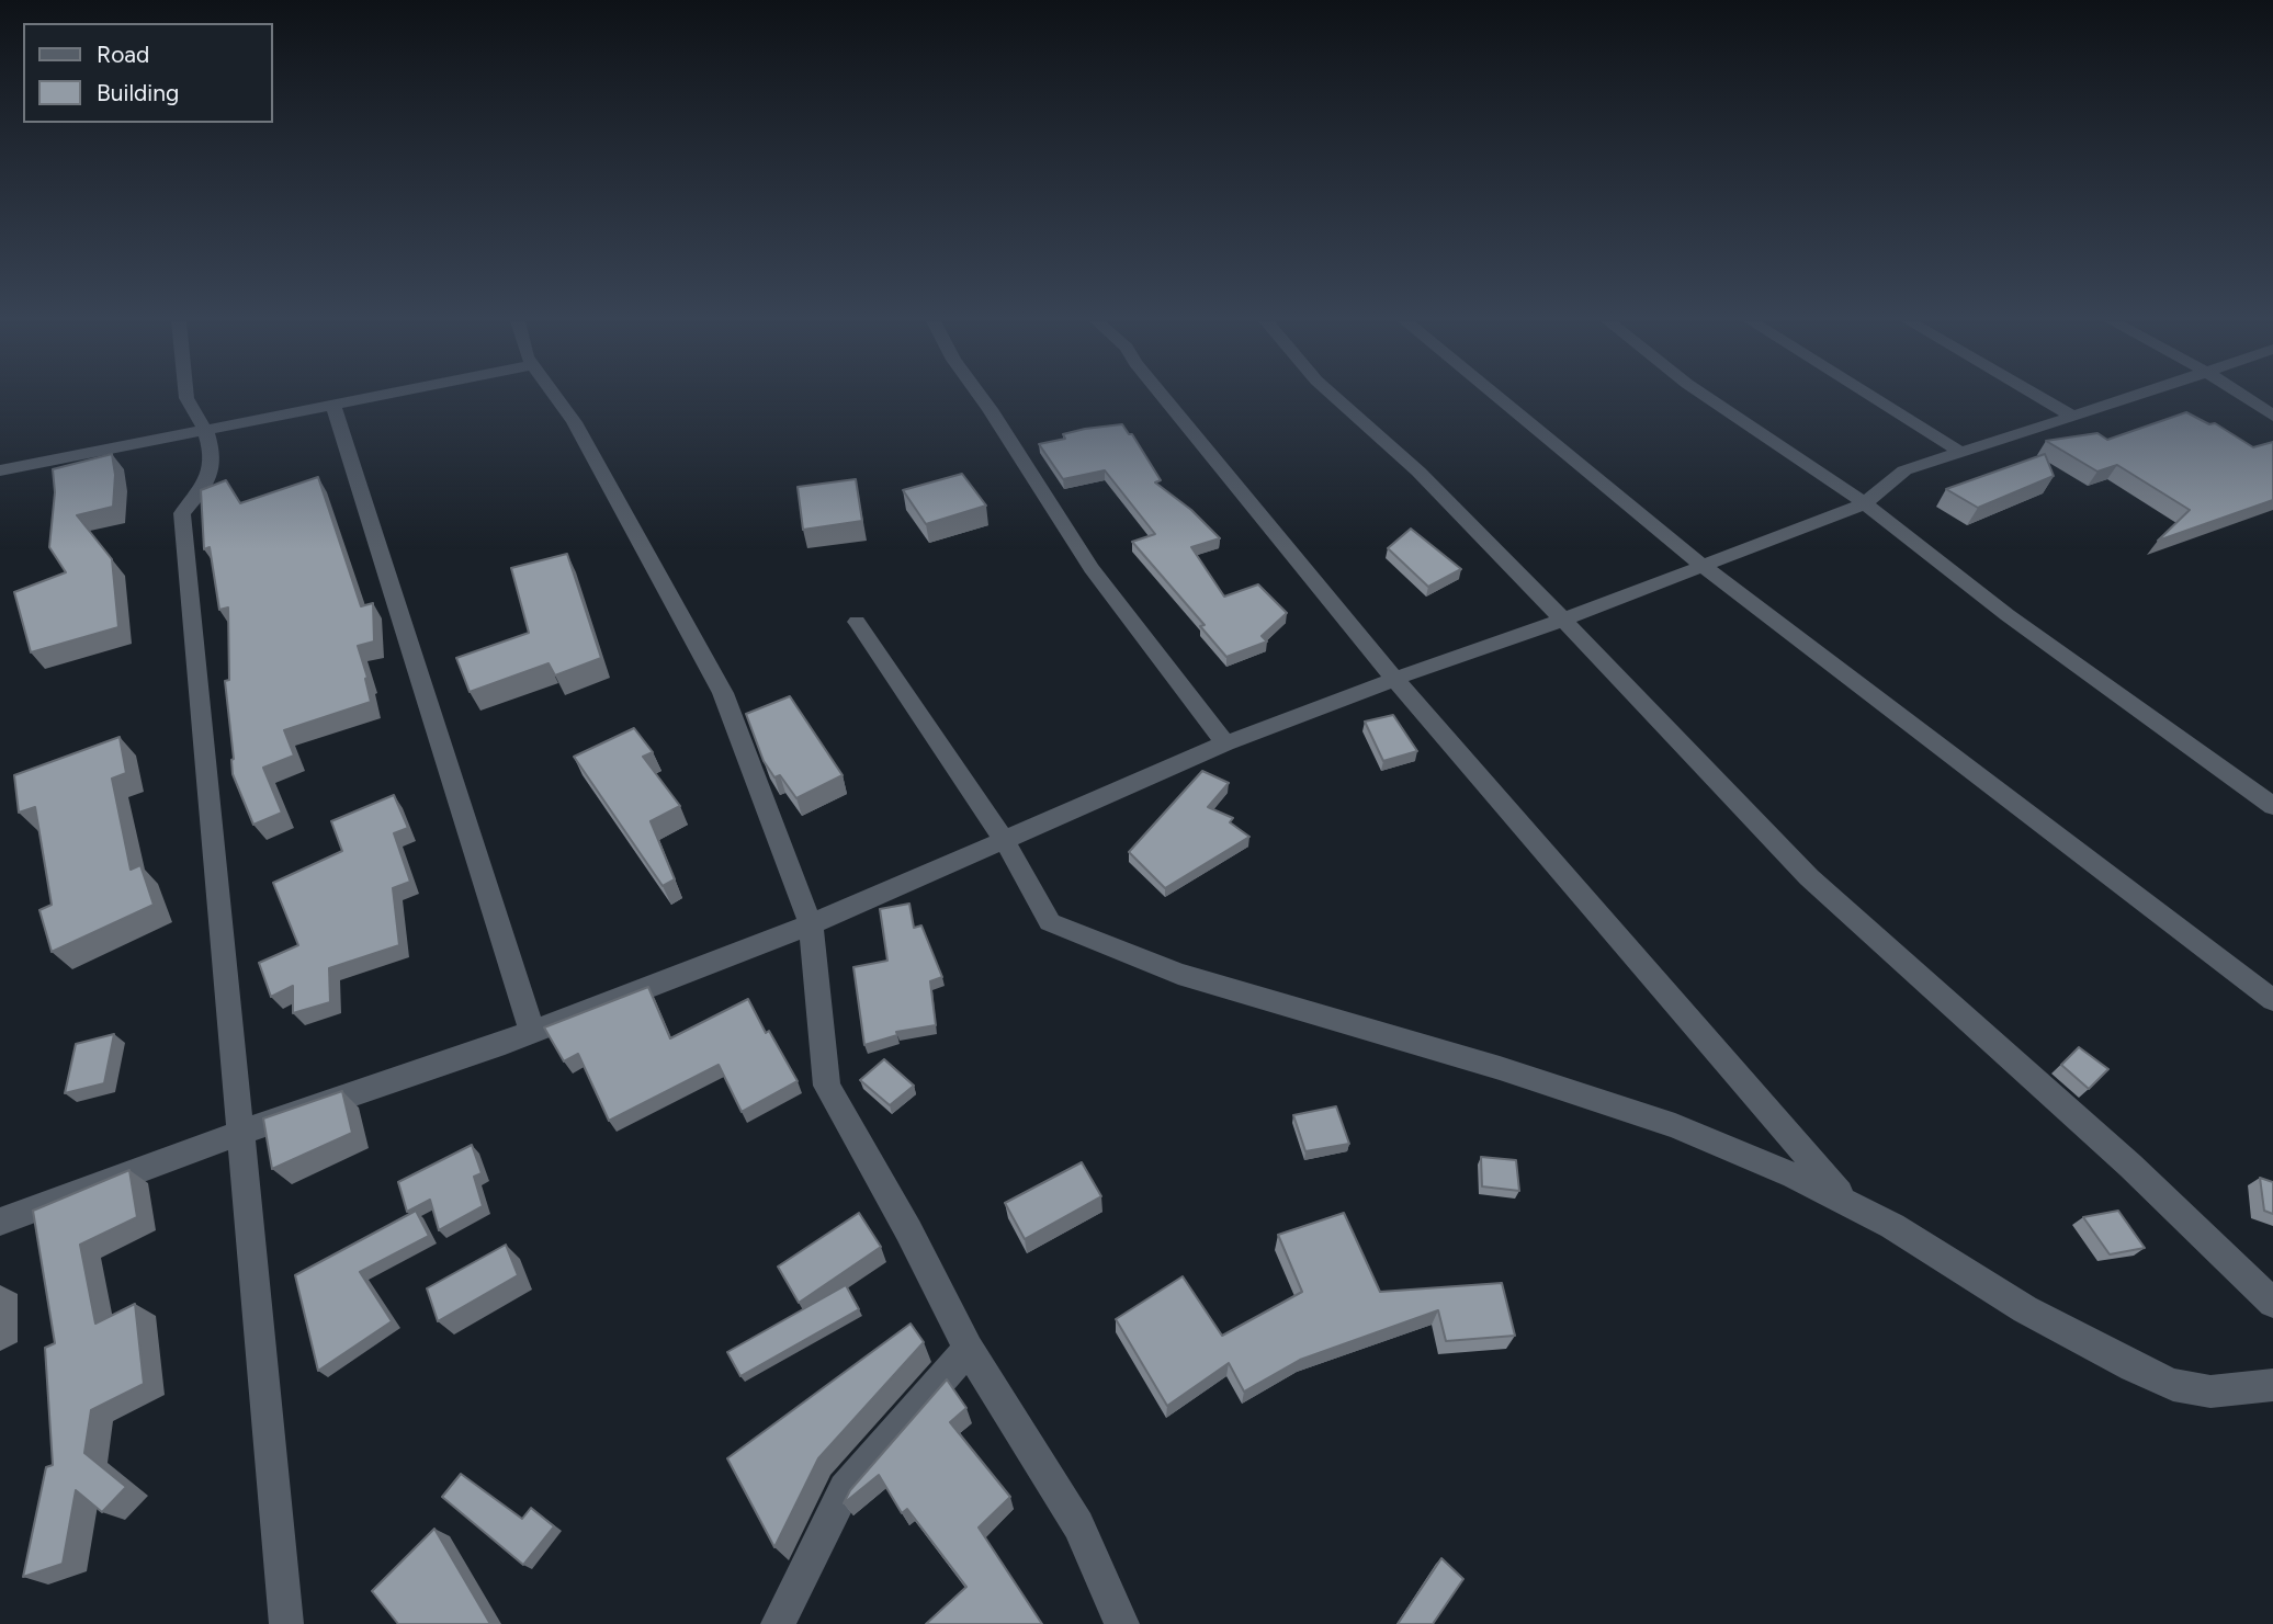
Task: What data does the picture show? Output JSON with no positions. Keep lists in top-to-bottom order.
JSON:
{
  "legend": ["Road", "Building"]
}
